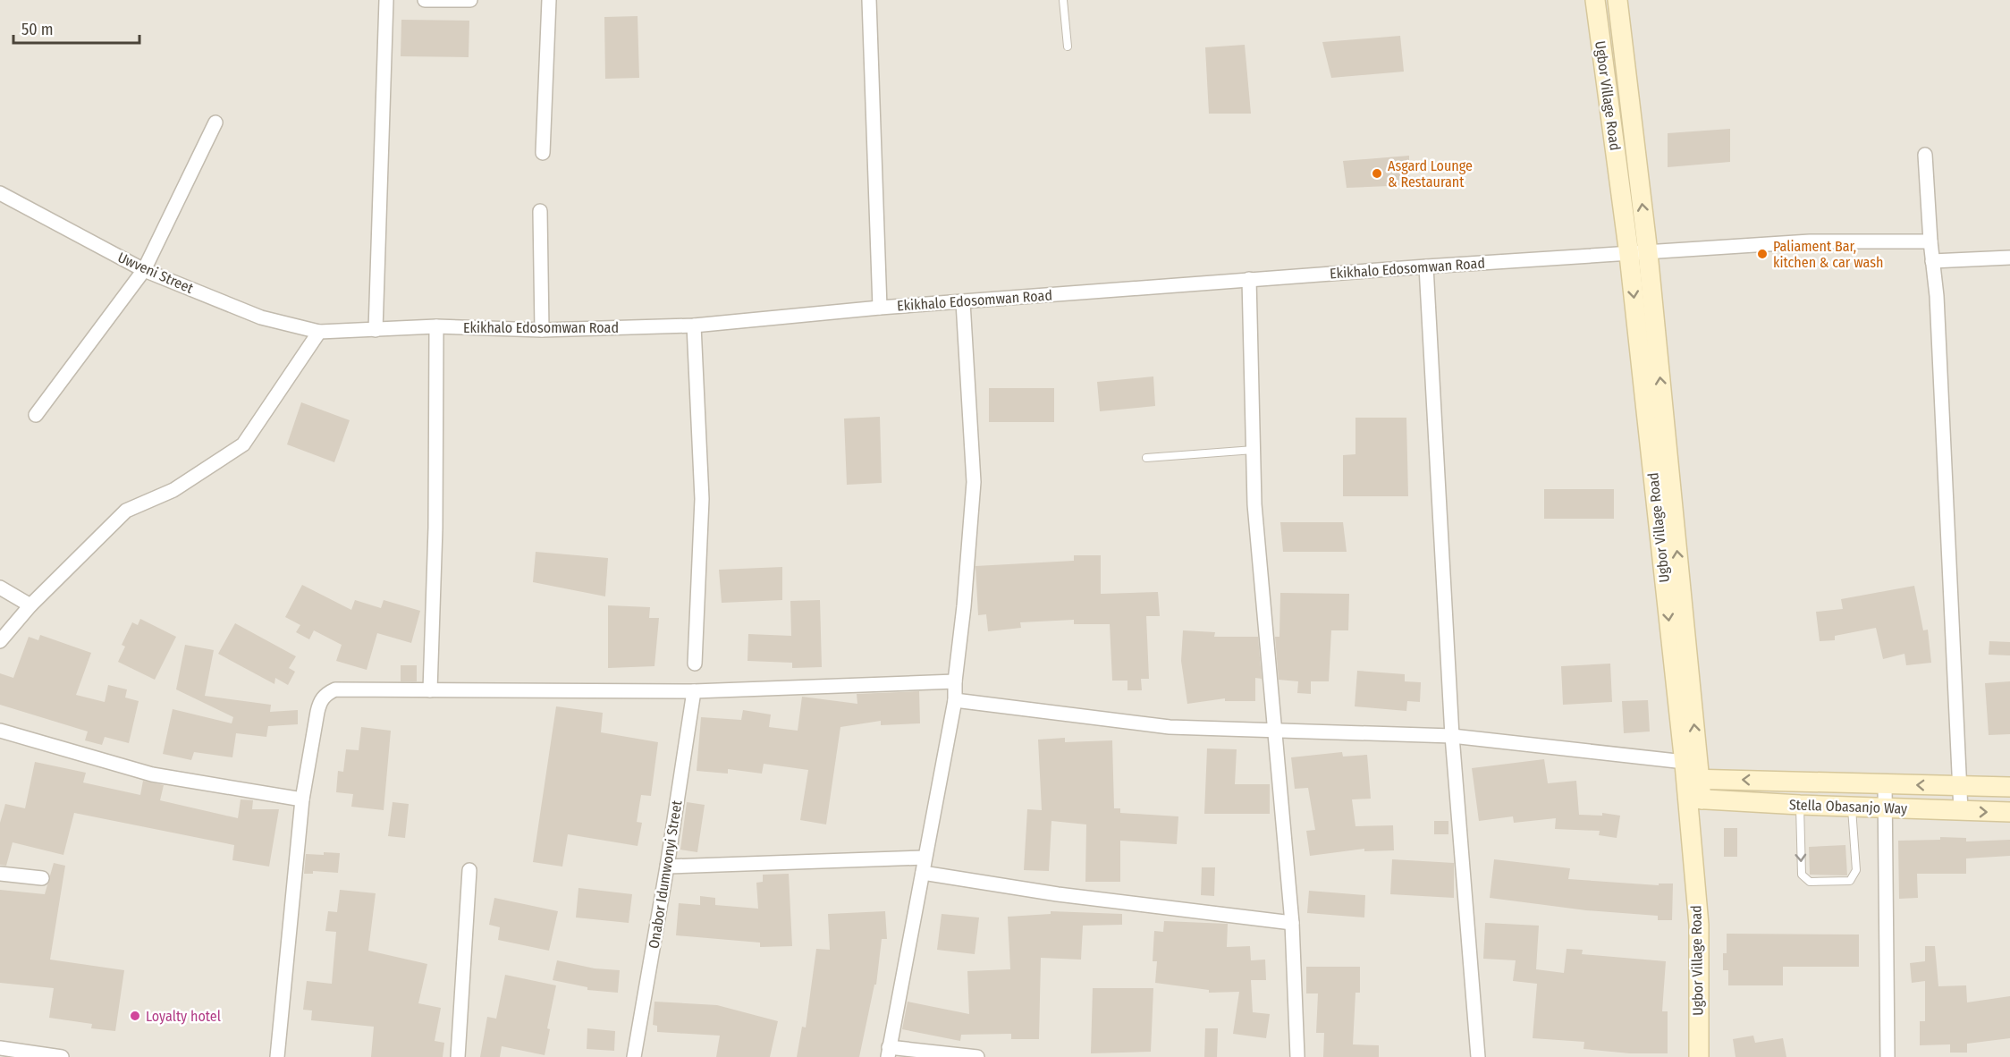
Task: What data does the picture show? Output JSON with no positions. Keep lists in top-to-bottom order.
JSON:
{
  "streets": {
    "street": [
      "Ugbor Village Road",
      "Ekikhalo Edosomwan Road",
      "Uwveni Street",
      "Stella Obasanjo Way",
      "Onabor Idumwonyi Street"
    ]
  },
  "crossings": [
    ["Ugbor Village Road", "Ekikhalo Edosomwan Road"],
    ["Ugbor Village Road", "Stella Obasanjo Way"],
    ["Ekikhalo Edosomwan Road", "Uwveni Street"]
  ],
  "places": ["Asgard Lounge & Restaurant", "Paliament Bar, kitchen & car wash", "Loyalty hotel"],
  "scale_bar": "50 m"
}
